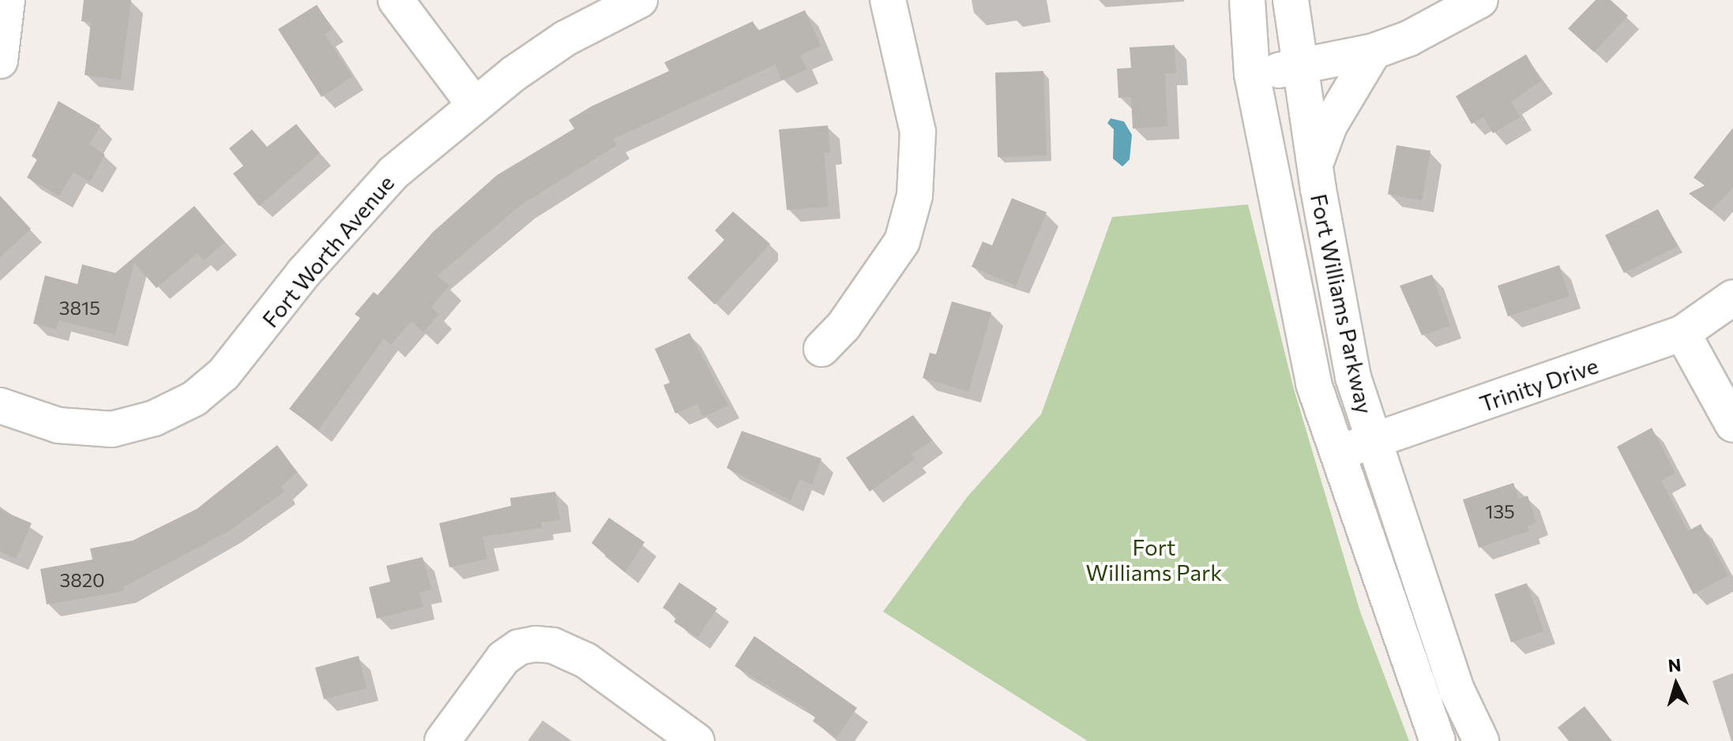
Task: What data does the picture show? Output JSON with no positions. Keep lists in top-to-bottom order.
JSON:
{
  "streets": {
    "street": ["Fort Worth Avenue", "Fort Williams Parkway", "Trinity Drive"]
  },
  "crossings": [
    ["Fort Williams Parkway", "Trinity Drive"]
  ],
  "parks": ["Fort Williams Park"],
  "house_numbers": ["3815", "135", "3820"],
  "north": "top"
}
